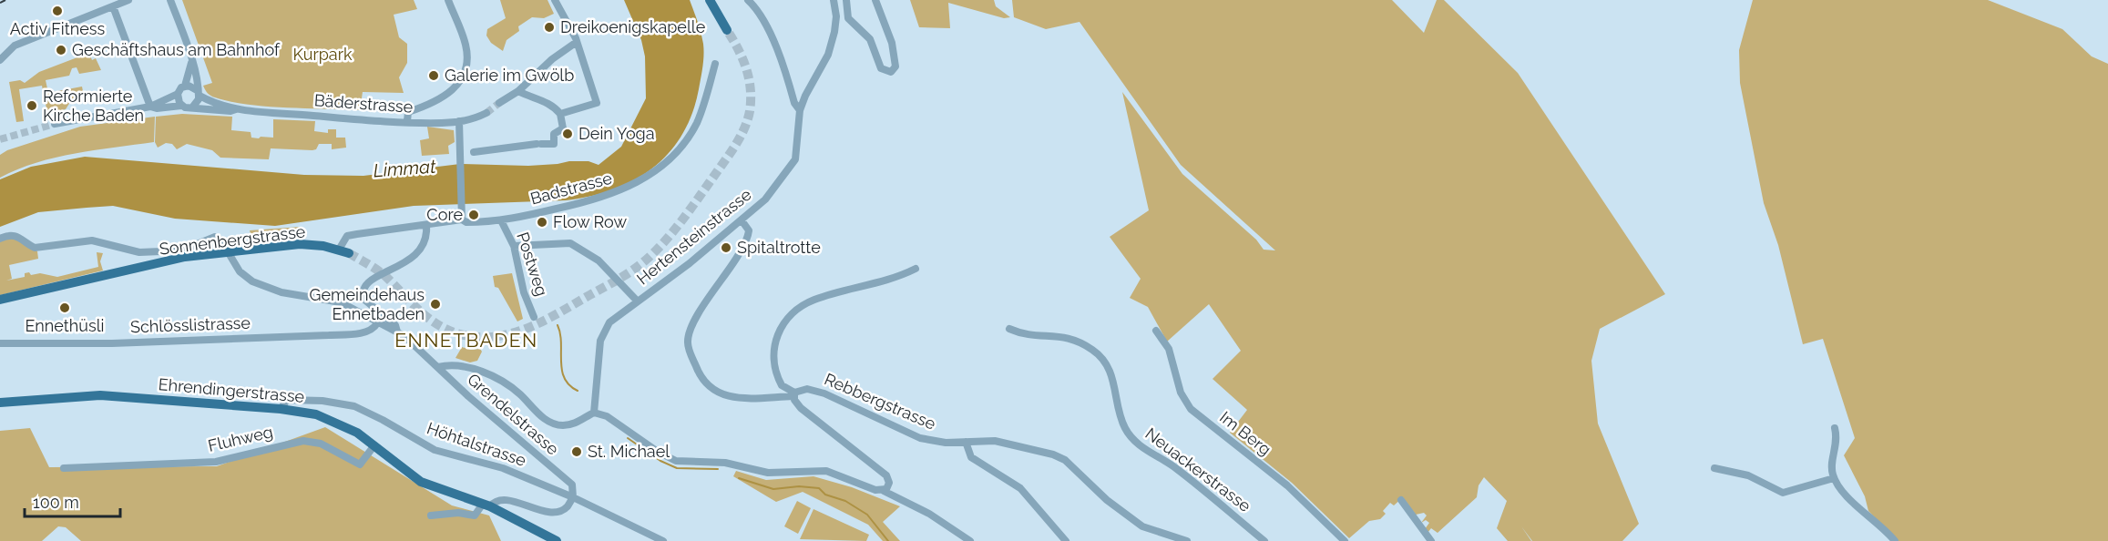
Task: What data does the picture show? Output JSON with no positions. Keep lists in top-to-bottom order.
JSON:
{
  "streets": {
    "main road": ["Sonnenbergstrasse", "Ehrendingerstrasse"],
    "street": [
      "Bäderstrasse",
      "Badstrasse",
      "Hertensteinstrasse",
      "Postweg",
      "Schlösslistrasse",
      "Rebbergstrasse",
      "Grendelstrasse",
      "Im Berg",
      "Fluhweg",
      "Höhtalstrasse",
      "Neuackerstrasse"
    ]
  },
  "crossings": [
    ["Badstrasse", "Postweg"],
    ["Hertensteinstrasse", "Postweg"],
    ["Hertensteinstrasse", "Rebbergstrasse"],
    ["Ehrendingerstrasse", "Fluhweg"],
    ["Ehrendingerstrasse", "Höhtalstrasse"],
    ["Grendelstrasse", "Höhtalstrasse"]
  ],
  "districts": ["ENNETBADEN"],
  "water": ["Limmat"],
  "parks": ["Kurpark"],
  "places": [
    "Activ Fitness",
    "Dreikoenigskapelle",
    "Geschäftshaus am Bahnhof",
    "Galerie im Gwölb",
    "Reformierte Kirche Baden",
    "Dein Yoga",
    "Core",
    "Flow Row",
    "Spitaltrotte",
    "Gemeindehaus Ennetbaden",
    "Ennethüsli",
    "St. Michael"
  ],
  "scale_bar": "100 m"
}
